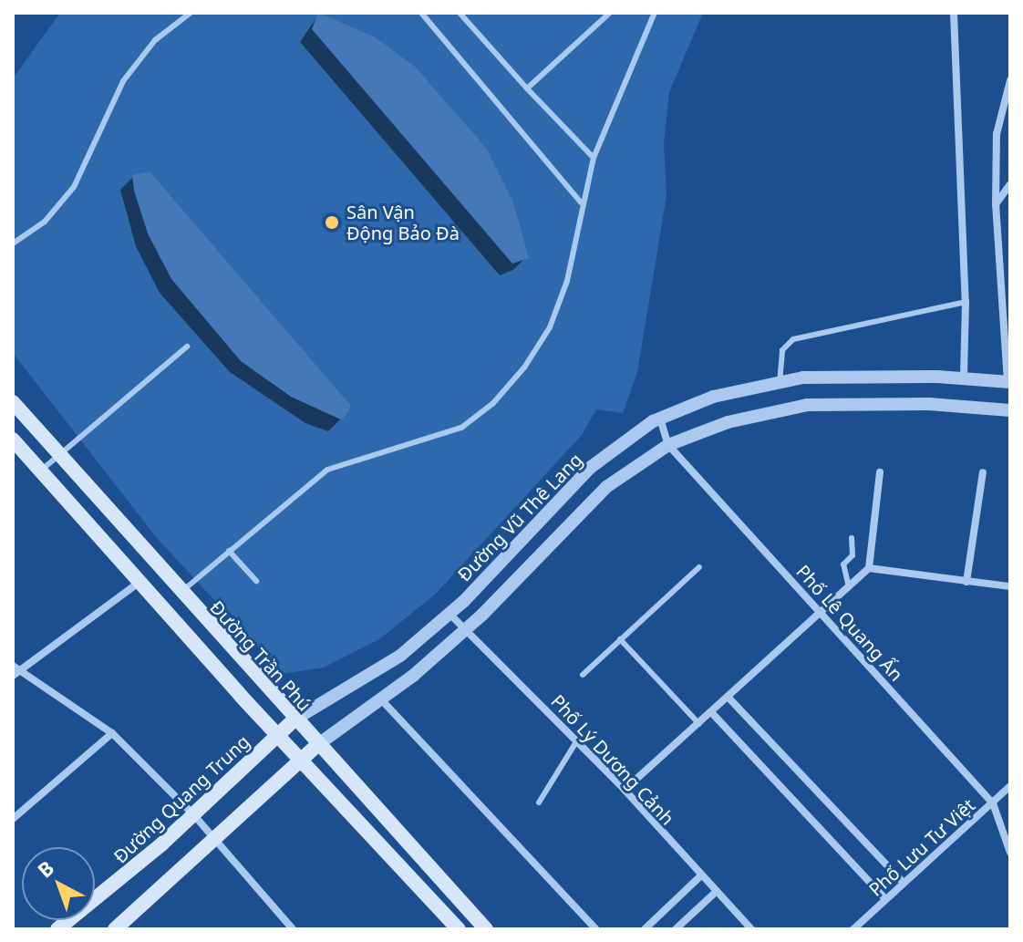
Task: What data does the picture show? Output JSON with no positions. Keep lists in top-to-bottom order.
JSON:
{
  "streets": {
    "main road": ["Đường Trần Phú", "Đường Quang Trung"],
    "street": [
      "Đường Vũ Thê Lang",
      "Phố Lê Quang Ấn",
      "Phố Lý Dương Cảnh",
      "Phố Lưu Tư Việt"
    ]
  },
  "crossings": [
    ["Đường Vũ Thê Lang", "Phố Lê Quang Ấn"],
    ["Đường Vũ Thê Lang", "Đường Trần Phú"],
    ["Đường Vũ Thê Lang", "Phố Lý Dương Cảnh"],
    ["Đường Vũ Thê Lang", "Đường Quang Trung"],
    ["Phố Lê Quang Ấn", "Phố Lưu Tư Việt"],
    ["Đường Trần Phú", "Đường Quang Trung"]
  ],
  "places": ["Sân Vận Động Bảo Đà"],
  "north": "top left"
}
